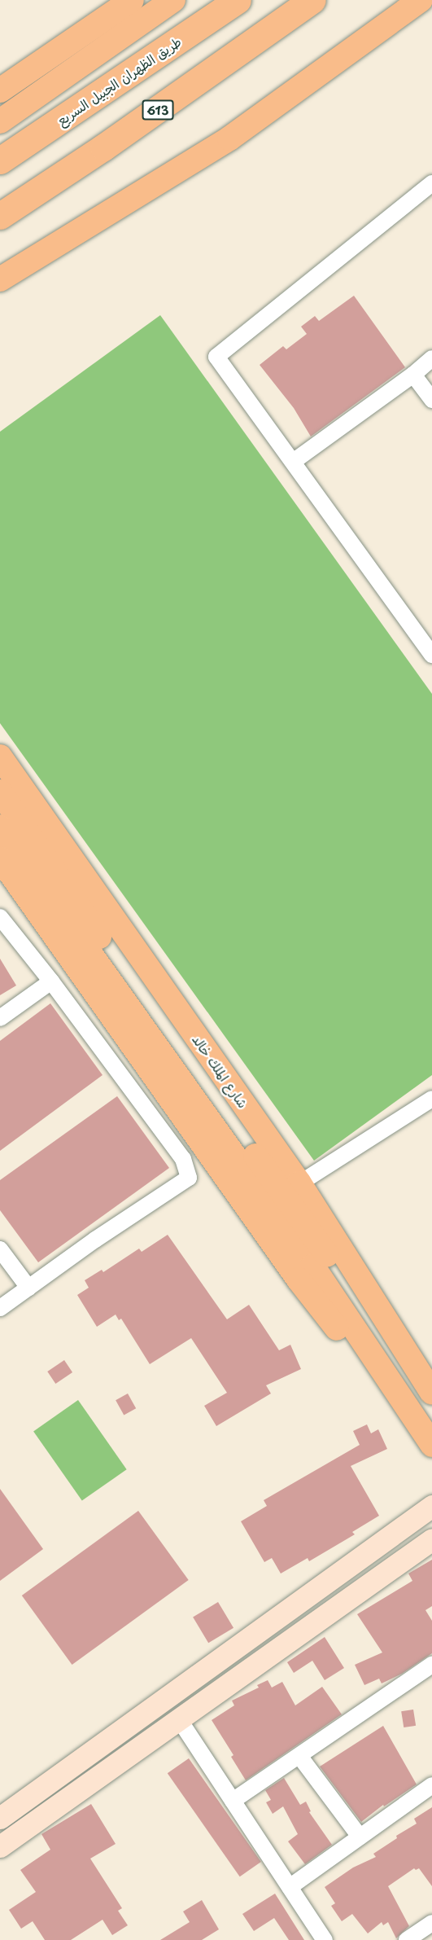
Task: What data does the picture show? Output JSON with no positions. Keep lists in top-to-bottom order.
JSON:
{
  "streets": {
    "highway": ["طريق الظهران الجبيل السريع", "613"],
    "main road": ["شارع الملك خالد"]
  }
}
